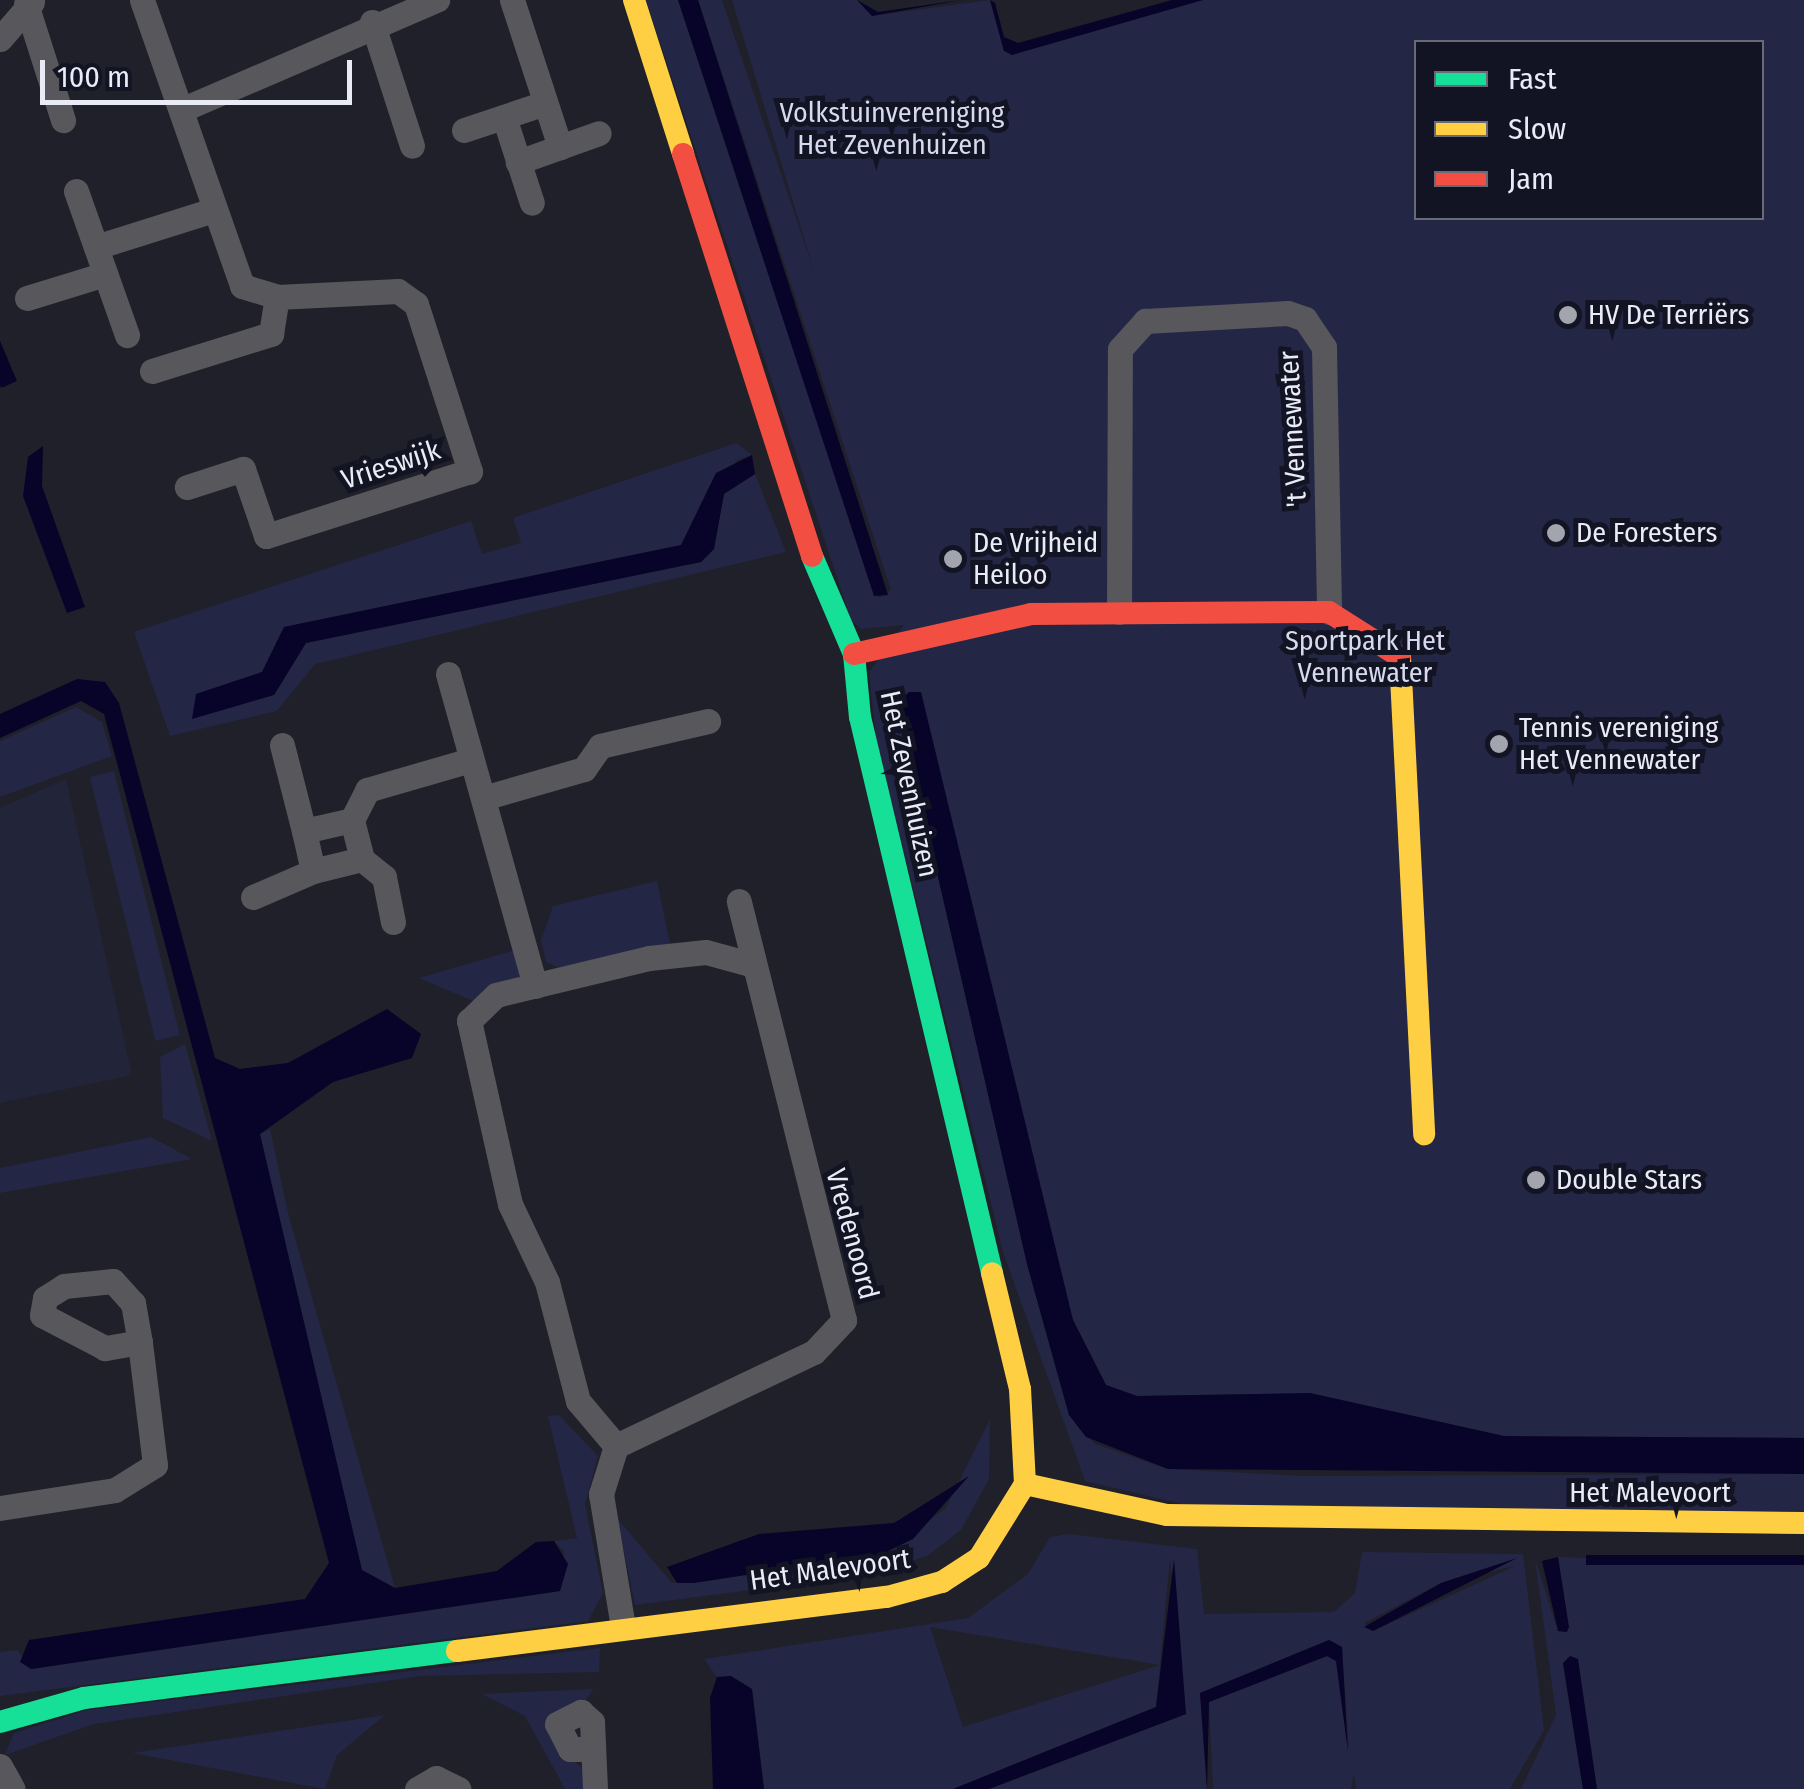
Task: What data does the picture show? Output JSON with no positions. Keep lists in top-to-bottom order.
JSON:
{
  "streets": {
    "street": [
      "'t Vennewater",
      "Vrieswijk",
      "Het Zevenhuizen",
      "Vredenoord",
      "Het Malevoort"
    ]
  },
  "crossings": [
    ["Het Zevenhuizen", "Het Malevoort"]
  ],
  "parks": ["Volkstuinvereniging Het Zevenhuizen", "Sportpark Het Vennewater"],
  "places": [
    "HV De Terriërs",
    "De Foresters",
    "De Vrijheid Heiloo",
    "Tennis vereniging Het Vennewater",
    "Double Stars"
  ],
  "legend": ["Fast", "Slow", "Jam"],
  "scale_bar": "100 m"
}
